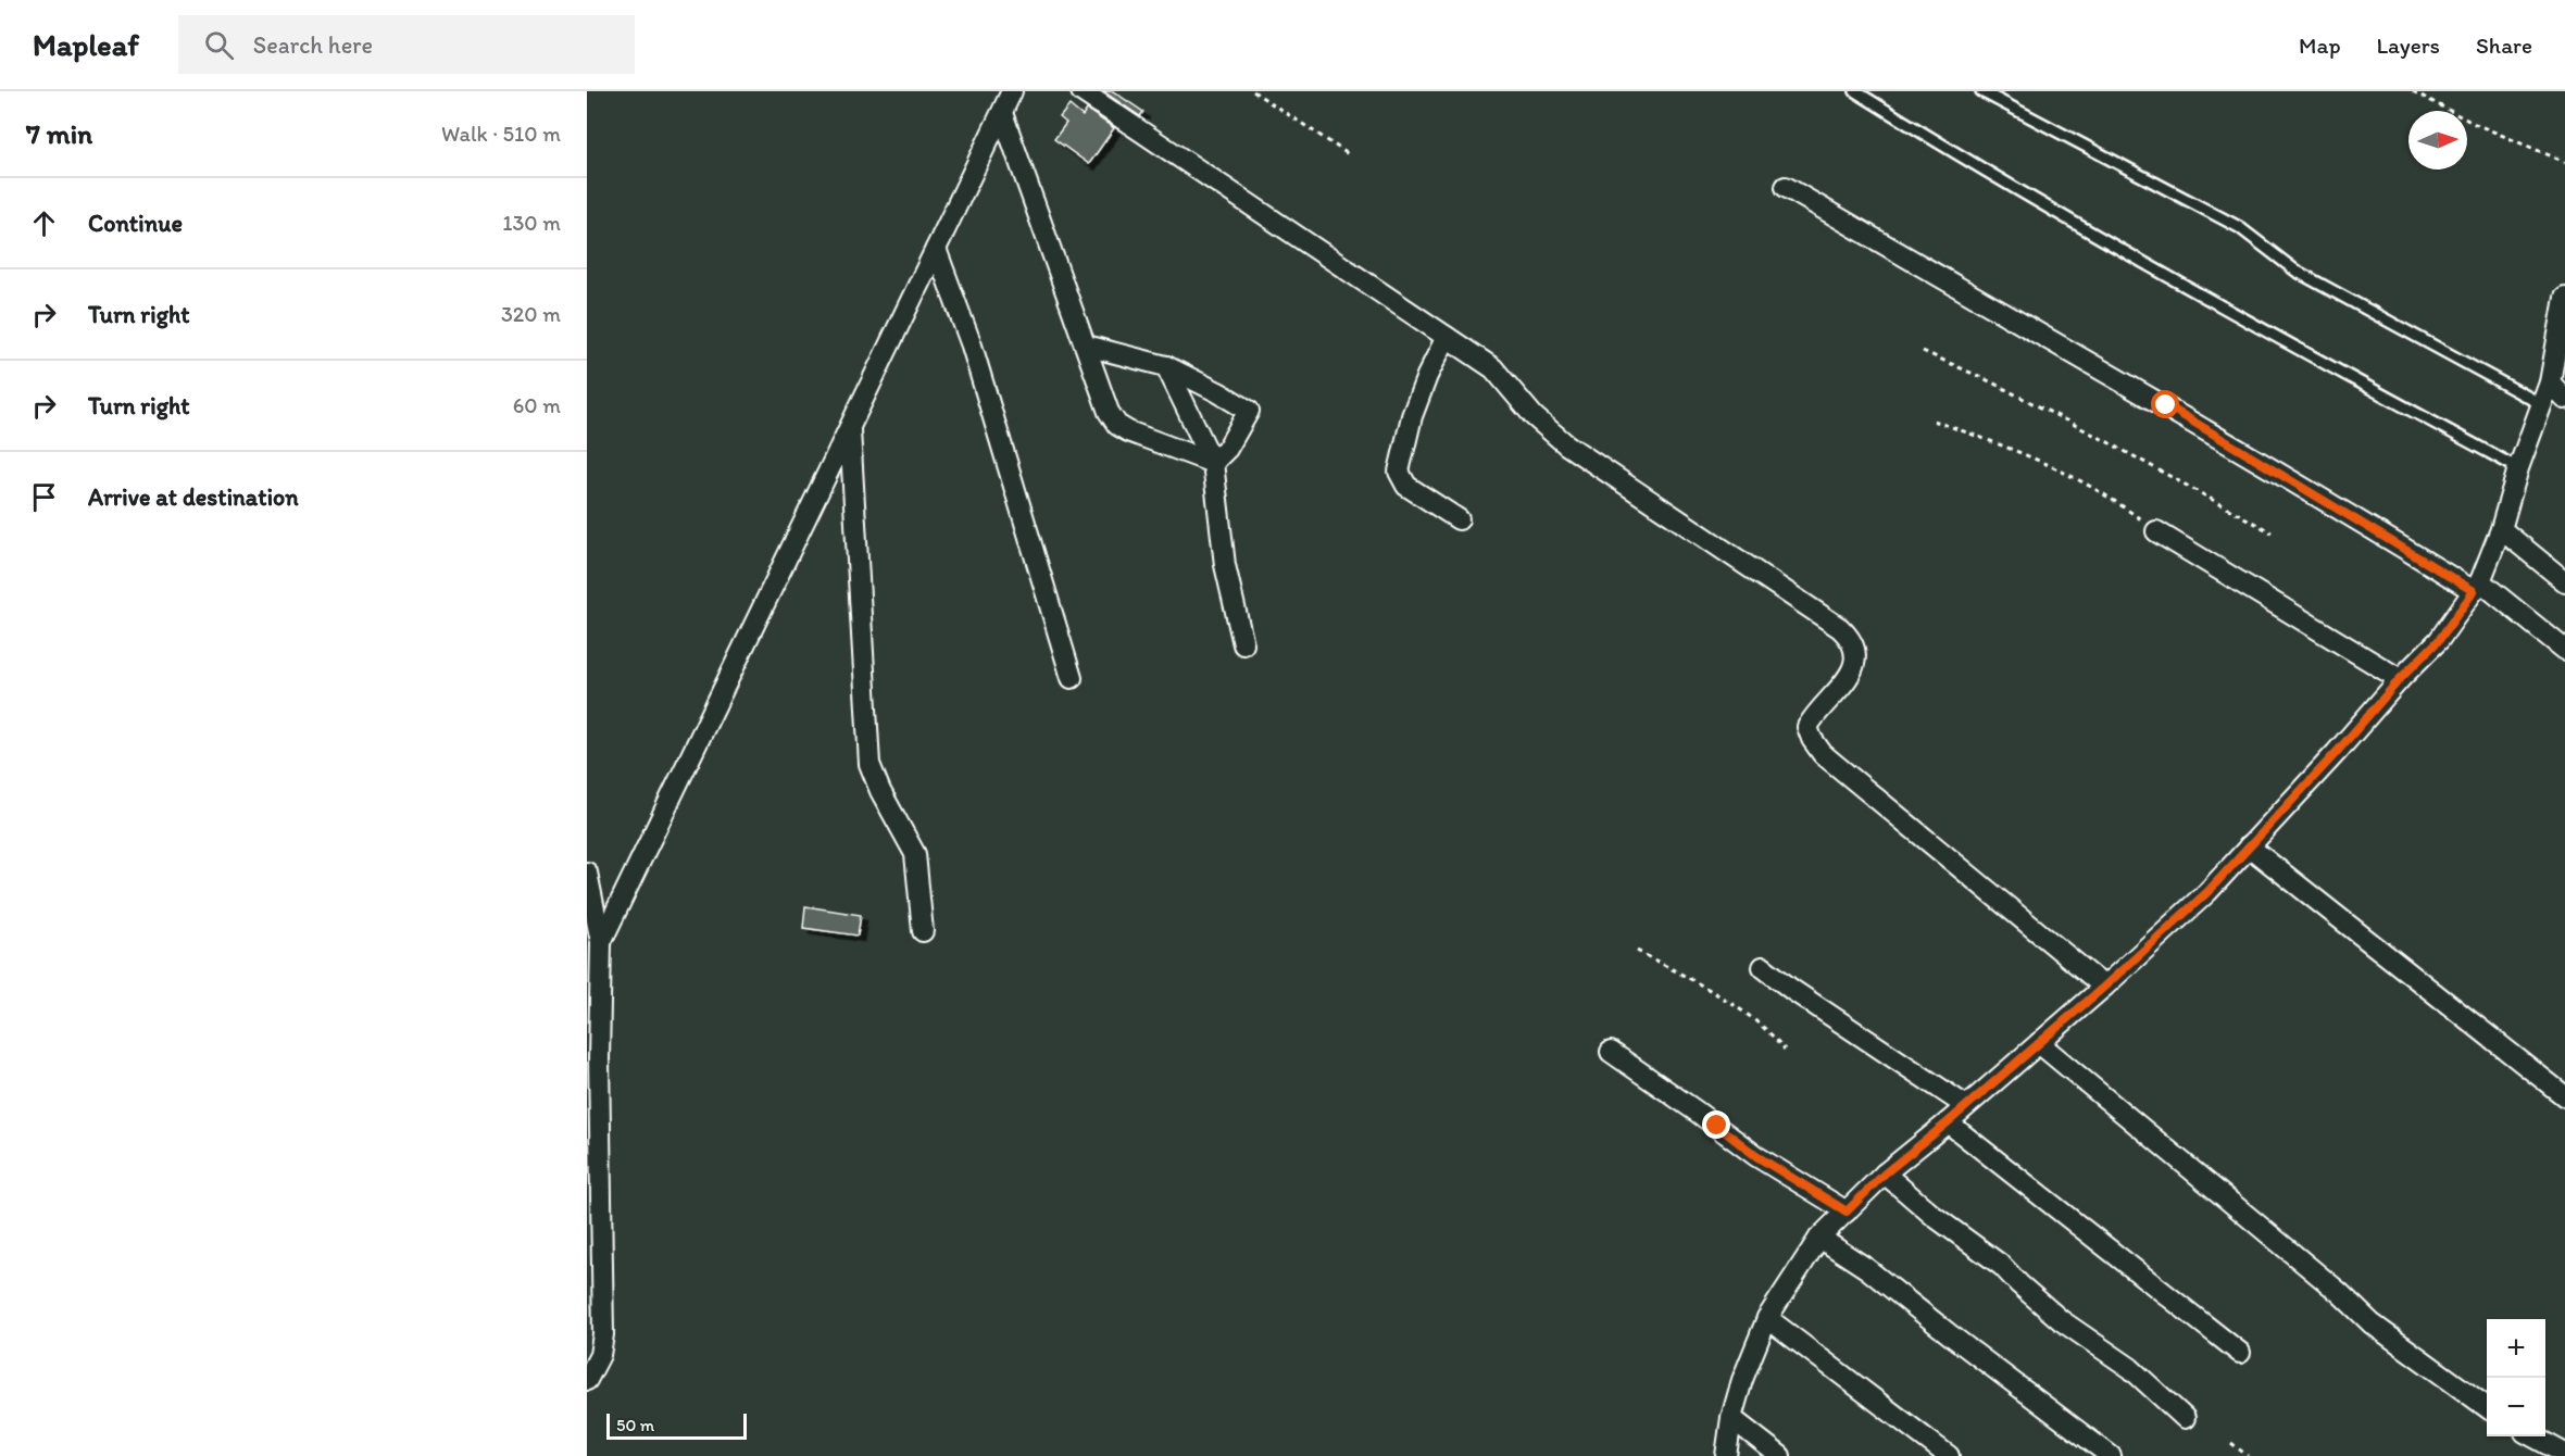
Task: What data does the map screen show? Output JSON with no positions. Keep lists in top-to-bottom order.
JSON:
{
  "scale_bar": "50 m",
  "north": "right",
  "page": {
    "header": "Mapleaf",
    "search": "Search here",
    "nav": ["Map", "Layers", "Share"],
    "heading": ["7 min", "Walk · 510 m"],
    "list": [
      ["Continue", "130 m"],
      ["Turn right", "320 m"],
      ["Turn right", "60 m"],
      "Arrive at destination"
    ],
    "map_buttons": ["+", "−"],
    "scale": "50 m"
  }
}
